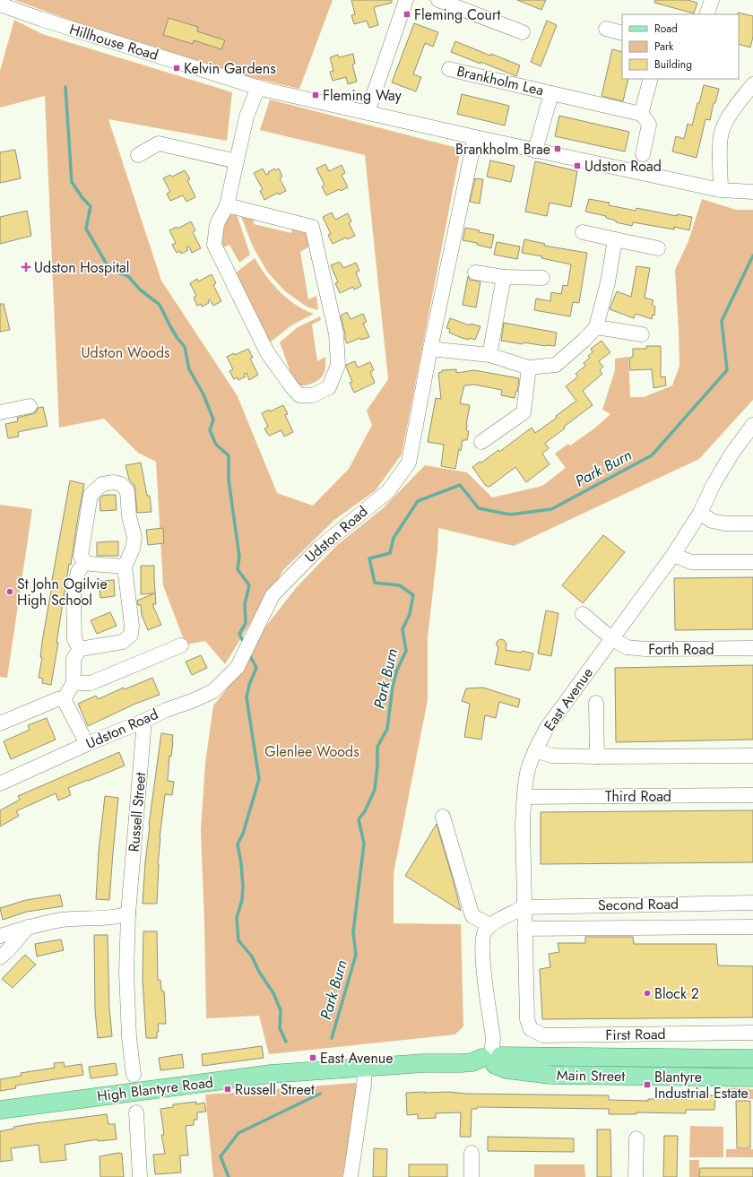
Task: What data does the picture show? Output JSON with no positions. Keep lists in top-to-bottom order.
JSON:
{
  "streets": {
    "main road": ["Main Street", "High Blantyre Road"],
    "street": [
      "Hillhouse Road",
      "Brankholm Lea",
      "Udston Road",
      "Forth Road",
      "East Avenue",
      "Third Road",
      "Russell Street",
      "Second Road",
      "First Road"
    ]
  },
  "crossings": [
    ["Hillhouse Road", "Udston Road"],
    ["Udston Road", "Russell Street"],
    ["Forth Road", "East Avenue"],
    ["East Avenue", "Third Road"],
    ["East Avenue", "Second Road"],
    ["East Avenue", "First Road"],
    ["Main Street", "High Blantyre Road"]
  ],
  "water": ["Park Burn"],
  "parks": ["Udston Woods", "Glenlee Woods"],
  "places": {
    "transit": [
      "Fleming Court",
      "Kelvin Gardens",
      "Fleming Way",
      "Brankholm Brae",
      "Udston Road",
      "East Avenue",
      "Blantyre Industrial Estate",
      "Russell Street"
    ],
    "health": ["Udston Hospital"],
    "other": ["St John Ogilvie High School", "Block 2"]
  },
  "legend": ["Road", "Park", "Building"]
}
